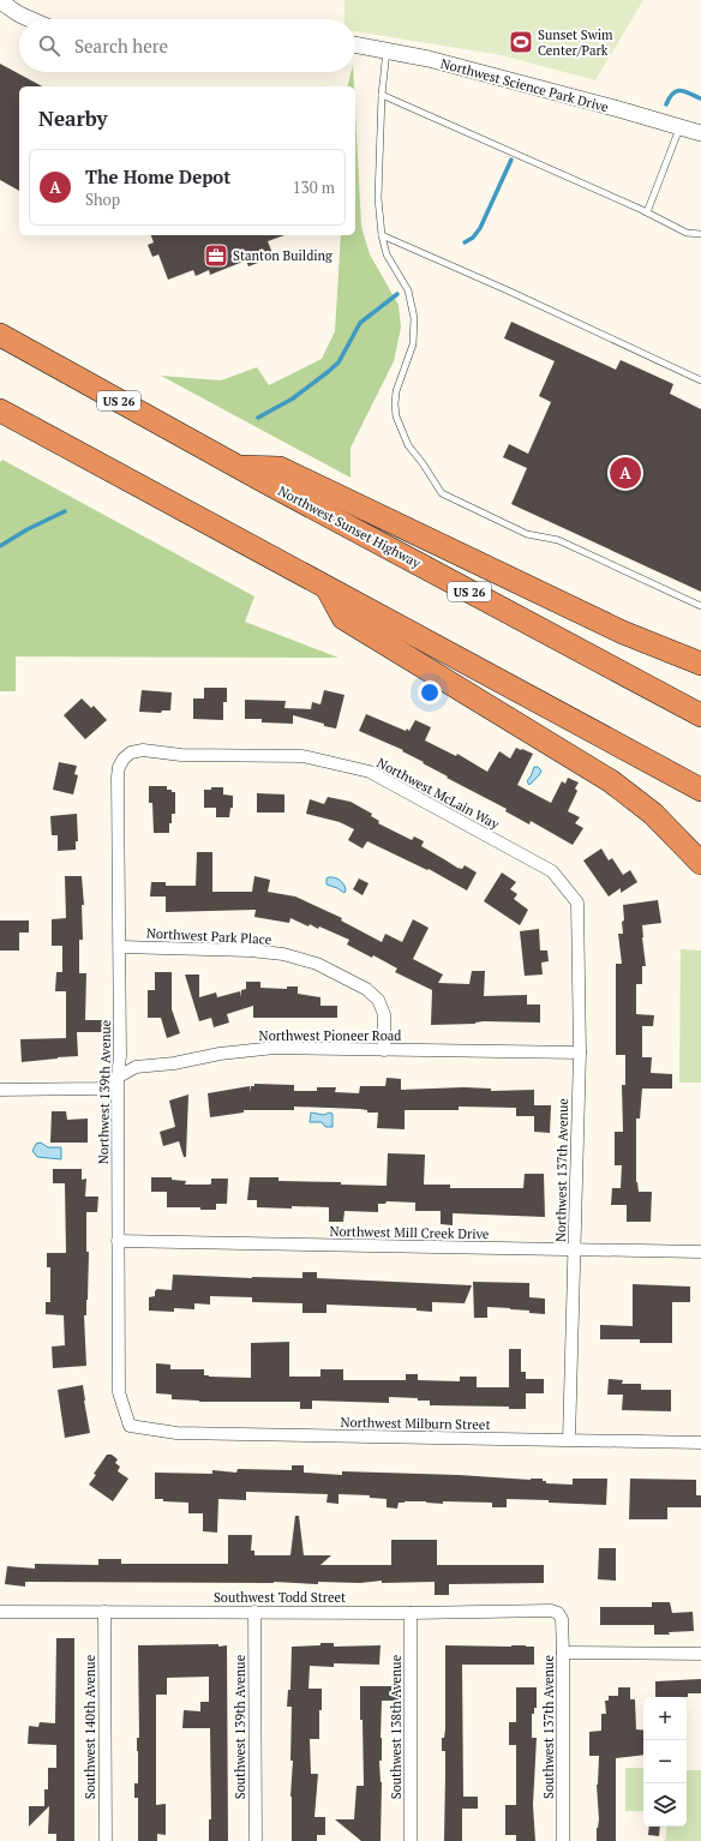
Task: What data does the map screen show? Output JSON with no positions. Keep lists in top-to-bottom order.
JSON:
{
  "streets": {
    "highway": ["US 26", "Northwest Sunset Highway"],
    "street": [
      "Northwest Science Park Drive",
      "Northwest McLain Way",
      "Northwest Park Place",
      "Northwest Pioneer Road",
      "Northwest 139th Avenue",
      "Northwest 137th Avenue",
      "Northwest Mill Creek Drive",
      "Northwest Milburn Street",
      "Southwest Todd Street",
      "Southwest 140th Avenue",
      "Southwest 139th Avenue",
      "Southwest 138th Avenue",
      "Southwest 137th Avenue"
    ]
  },
  "crossings": [
    ["Northwest McLain Way", "Northwest 139th Avenue"],
    ["Northwest McLain Way", "Northwest 137th Avenue"],
    ["Northwest Park Place", "Northwest Pioneer Road"],
    ["Northwest Park Place", "Northwest 139th Avenue"],
    ["Northwest Pioneer Road", "Northwest 139th Avenue"],
    ["Northwest Pioneer Road", "Northwest 137th Avenue"],
    ["Northwest 139th Avenue", "Northwest Mill Creek Drive"],
    ["Northwest 139th Avenue", "Northwest Milburn Street"],
    ["Northwest 137th Avenue", "Northwest Mill Creek Drive"],
    ["Northwest 137th Avenue", "Northwest Milburn Street"],
    ["Southwest Todd Street", "Southwest 140th Avenue"],
    ["Southwest Todd Street", "Southwest 139th Avenue"],
    ["Southwest Todd Street", "Southwest 138th Avenue"],
    ["Southwest Todd Street", "Southwest 137th Avenue"]
  ],
  "places": {
    "sports": ["Sunset Swim Center/Park"],
    "office": ["Stanton Building"]
  },
  "page": {
    "search": "Search here",
    "heading": "Nearby",
    "list": [
      {
        "mark": "A",
        "name": "The Home Depot",
        "note": "Shop",
        "value": "130 m"
      }
    ],
    "pins": "A",
    "map_buttons": ["+", "−"]
  }
}
